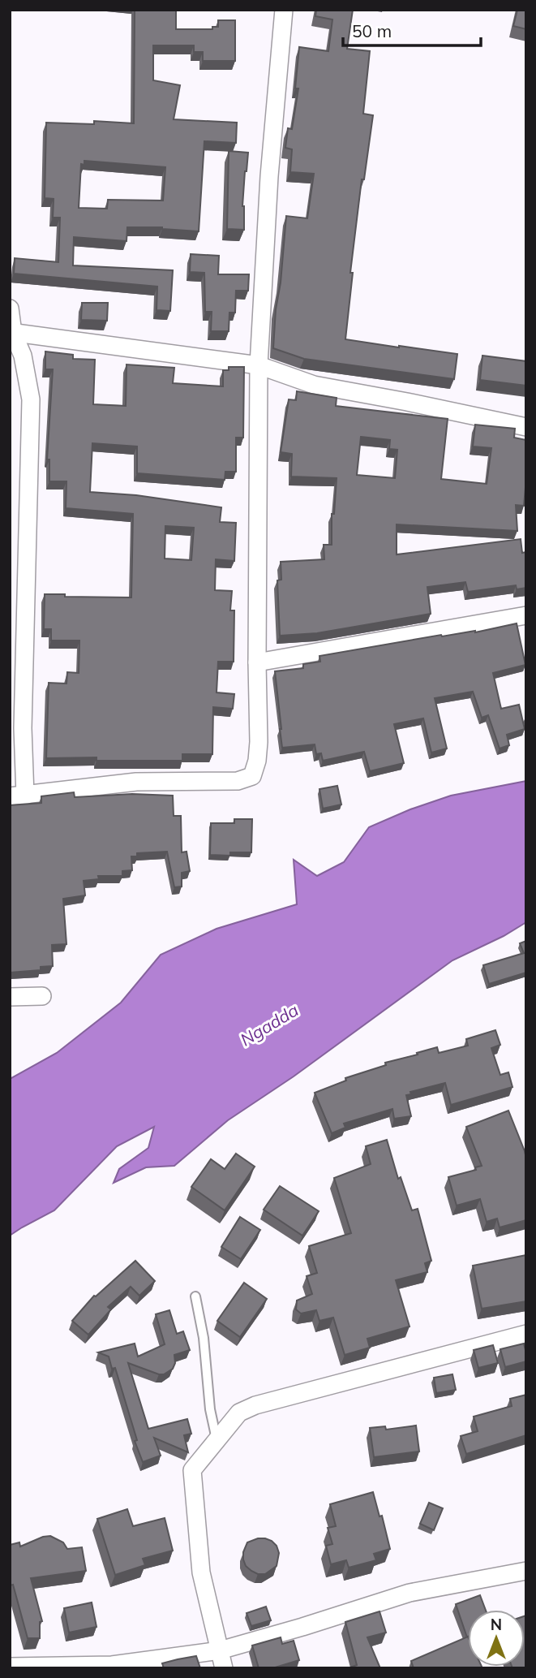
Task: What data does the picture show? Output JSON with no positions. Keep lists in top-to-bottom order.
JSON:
{
  "water": ["Ngadda"],
  "scale_bar": "50 m",
  "north": "top"
}
